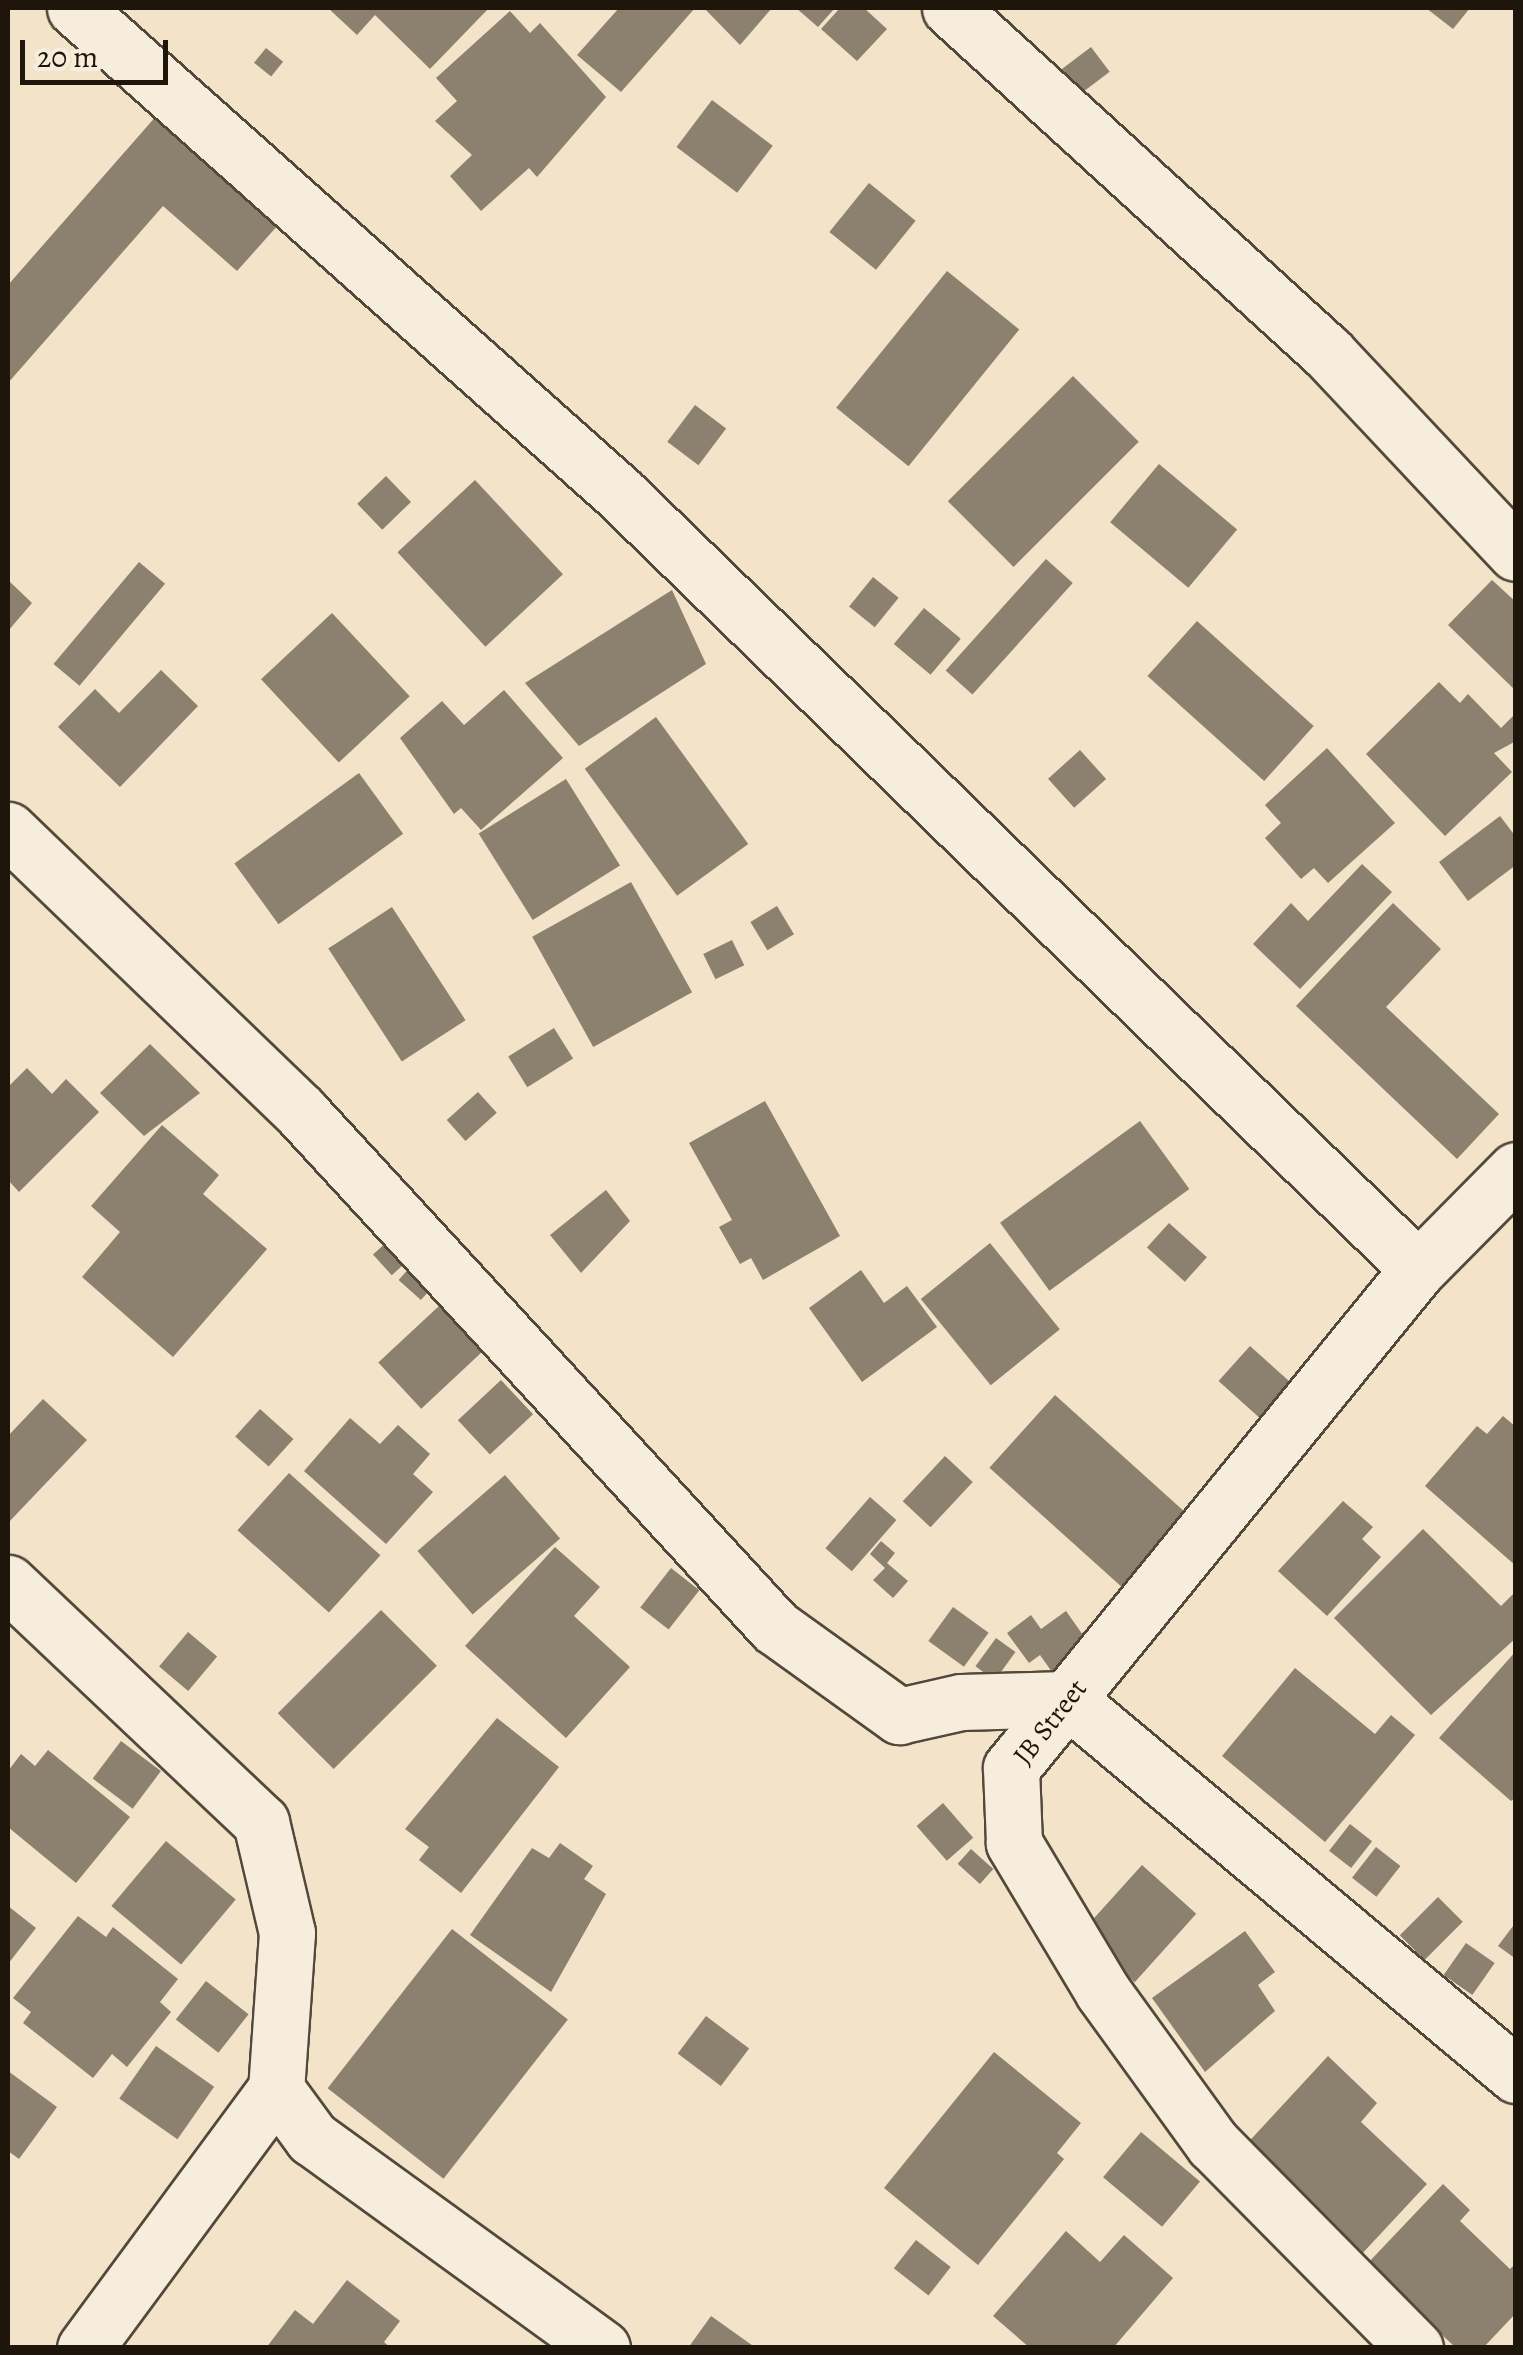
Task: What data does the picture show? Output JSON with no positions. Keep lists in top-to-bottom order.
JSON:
{
  "streets": {
    "street": ["JB Street"]
  },
  "scale_bar": "20 m"
}
